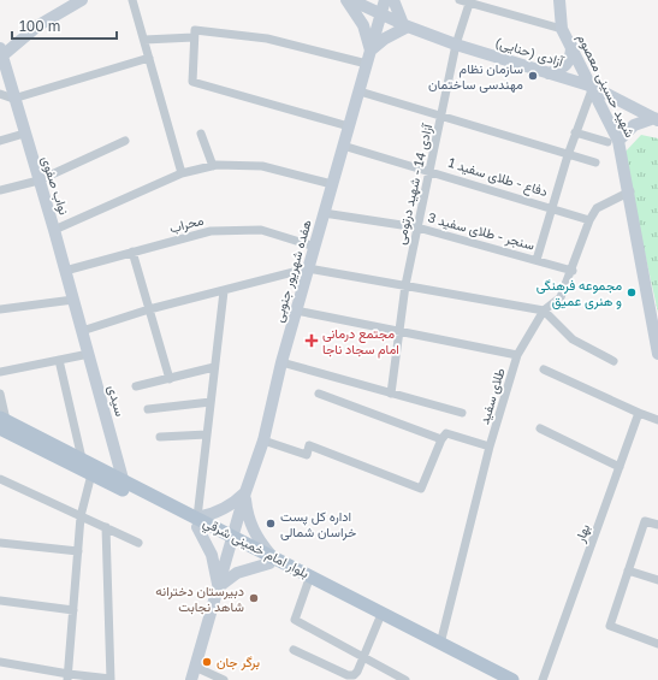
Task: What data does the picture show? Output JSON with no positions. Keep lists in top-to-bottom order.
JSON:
{
  "streets": {
    "main road": [
      "آزادی (حنایی)",
      "شهید حسینی معصوم",
      "نواب صفوی",
      "هفده شهریور جنوبی",
      "سیدی",
      "بلوار امام خمینی شرقي"
    ],
    "street": [
      "دفاع - طلای سفید 1",
      "آزادی 14 - شهید درتومی",
      "محراب",
      "سنجر - طلای سفید 3",
      "طلای سفید",
      "بهار"
    ]
  },
  "crossings": [
    ["آزادی (حنایی)", "شهید حسینی معصوم"],
    ["آزادی (حنایی)", "آزادی 14 - شهید درتومی"],
    ["آزادی (حنایی)", "هفده شهریور جنوبی"],
    ["شهید حسینی معصوم", "طلای سفید"],
    ["دفاع - طلای سفید 1", "آزادی 14 - شهید درتومی"],
    ["دفاع - طلای سفید 1", "هفده شهریور جنوبی"],
    ["دفاع - طلای سفید 1", "طلای سفید"],
    ["آزادی 14 - شهید درتومی", "سنجر - طلای سفید 3"],
    ["نواب صفوی", "محراب"],
    ["نواب صفوی", "سیدی"],
    ["محراب", "هفده شهریور جنوبی"],
    ["سنجر - طلای سفید 3", "هفده شهریور جنوبی"],
    ["سنجر - طلای سفید 3", "طلای سفید"],
    ["هفده شهریور جنوبی", "بلوار امام خمینی شرقي"],
    ["طلای سفید", "بلوار امام خمینی شرقي"],
    ["سیدی", "بلوار امام خمینی شرقي"]
  ],
  "places": {
    "other": [
      "سازمان نظام مهندسی ساختمان",
      "مجموعه فرهنگی و هنری عمیق",
      "اداره کل پست خراسان شمالی",
      "دبیرستان دخترانه شاهد نجابت",
      "برگر جان"
    ],
    "health": ["مجتمع درمانی امام سجاد ناجا"]
  },
  "scale_bar": "100 m"
}
